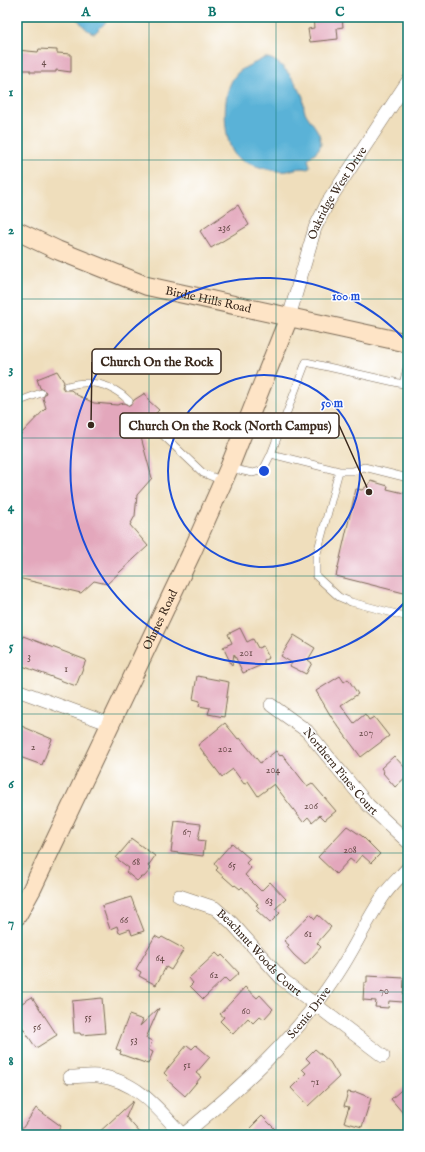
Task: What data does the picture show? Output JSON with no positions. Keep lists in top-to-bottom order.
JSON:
{
  "streets": {
    "main road": ["Birdie Hills Road", "Ohmes Road"],
    "street": [
      "Oakridge West Drive",
      "Northern Pines Court",
      "Beachnut Woods Court",
      "Scenic Drive"
    ]
  },
  "crossings": [
    ["Oakridge West Drive", "Birdie Hills Road"],
    ["Oakridge West Drive", "Ohmes Road"],
    ["Birdie Hills Road", "Ohmes Road"],
    ["Beachnut Woods Court", "Scenic Drive"]
  ],
  "places": ["Church On the Rock", "Church On the Rock (North Campus)"],
  "house_numbers": [
    "4",
    "236",
    "201",
    "3",
    "1",
    "207",
    "2",
    "202",
    "204",
    "206",
    "67",
    "208",
    "68",
    "65",
    "63",
    "66",
    "61",
    "64",
    "62",
    "70",
    "60",
    "55",
    "56",
    "53",
    "51",
    "71"
  ],
  "grid": {
    "columns": ["A", "B", "C"],
    "rows": [
      "1",
      "2",
      "3",
      "4",
      "5",
      "6",
      "7",
      "8"
    ]
  },
  "rings": ["100 m", "50 m"]
}
